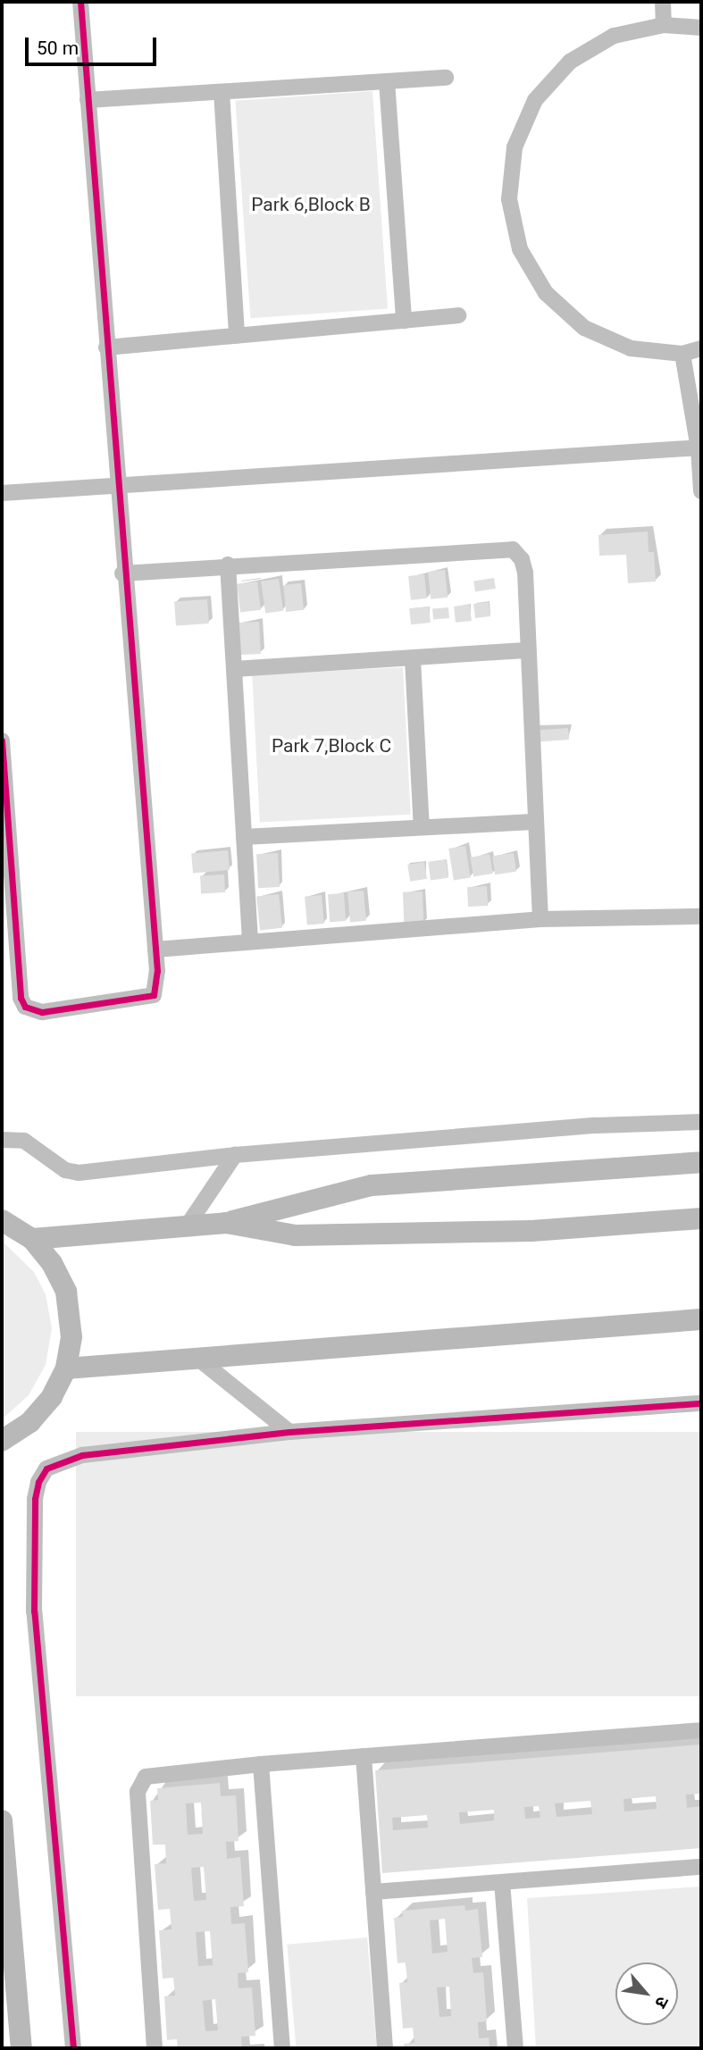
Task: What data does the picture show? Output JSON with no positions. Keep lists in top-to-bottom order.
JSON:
{
  "parks": ["Park 6,Block B", "Park 7,Block C"],
  "scale_bar": "50 m",
  "north": "bottom right"
}
